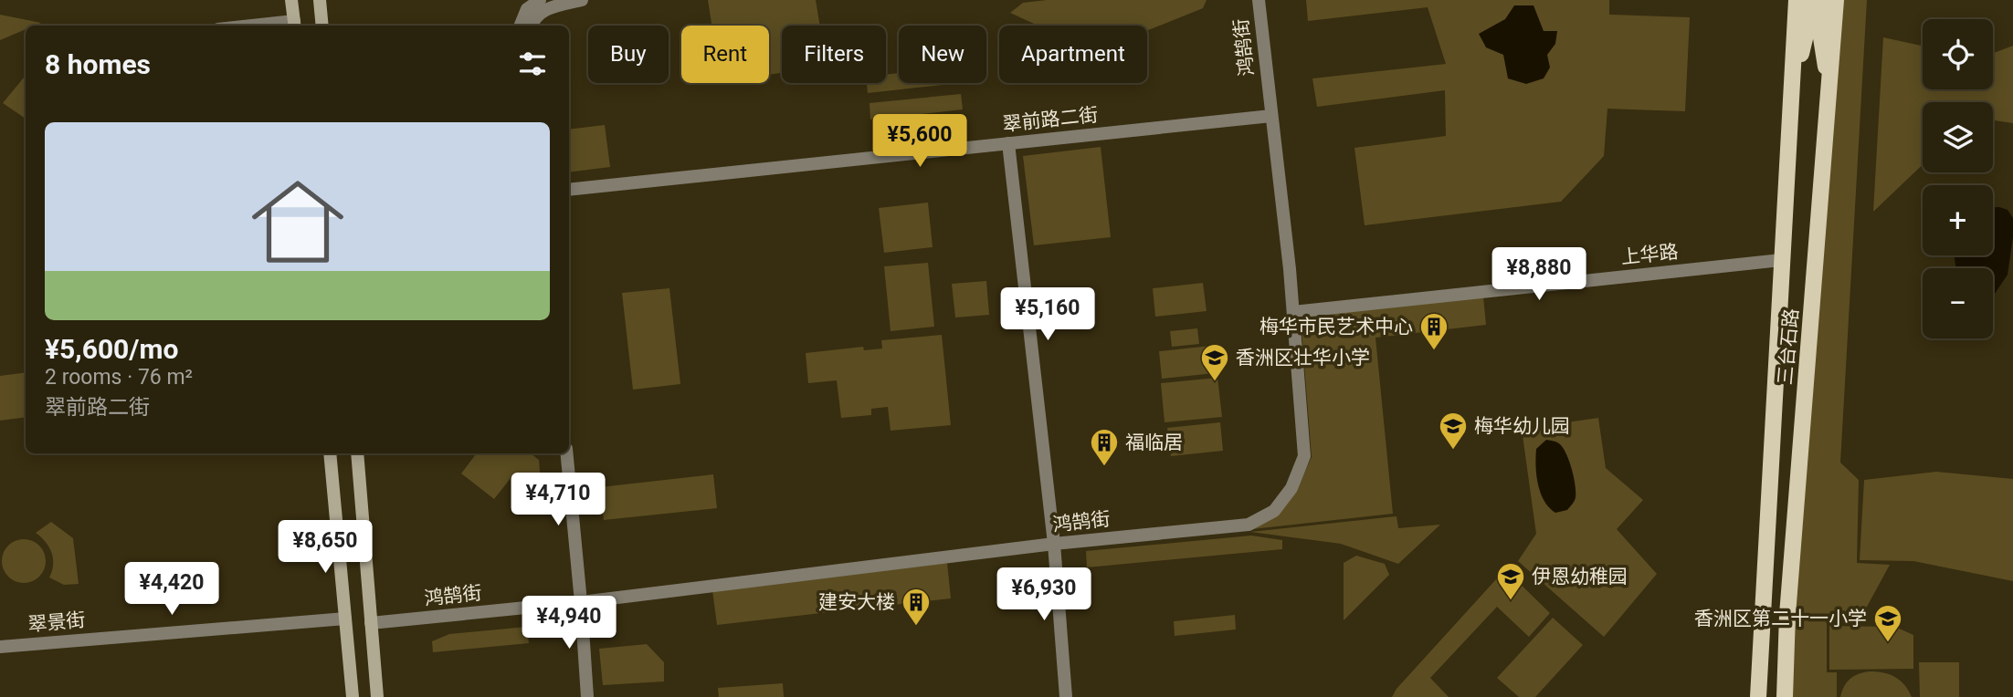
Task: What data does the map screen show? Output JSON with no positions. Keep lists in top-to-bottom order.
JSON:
{
  "streets": {
    "main road": ["三台石路"],
    "street": [
      "鸿鹄街",
      "翠前路二街",
      "上华路",
      "翠景街"
    ]
  },
  "crossings": [
    ["鸿鹄街", "翠前路二街"],
    ["鸿鹄街", "上华路"],
    ["上华路", "三台石路"]
  ],
  "places": {
    "building": ["梅华市民艺术中心", "福临居", "建安大楼"],
    "school or university": [
      "香洲区壮华小学",
      "梅华幼儿园",
      "伊恩幼稚园",
      "香洲区第二十一小学"
    ]
  },
  "page": {
    "map_buttons": ["+", "−"],
    "chip": [
      "Buy",
      "Rent",
      "Filters",
      "New",
      "Apartment"
    ],
    "heading": "8 homes",
    "list": [
      {
        "name": "¥5,600/mo",
        "note": "2 rooms · 76 m² · 翠前路二街"
      }
    ],
    "price": [
      "¥5,600",
      "¥8,880",
      "¥5,160",
      "¥4,710",
      "¥8,650",
      "¥4,420",
      "¥6,930",
      "¥4,940"
    ]
  }
}
